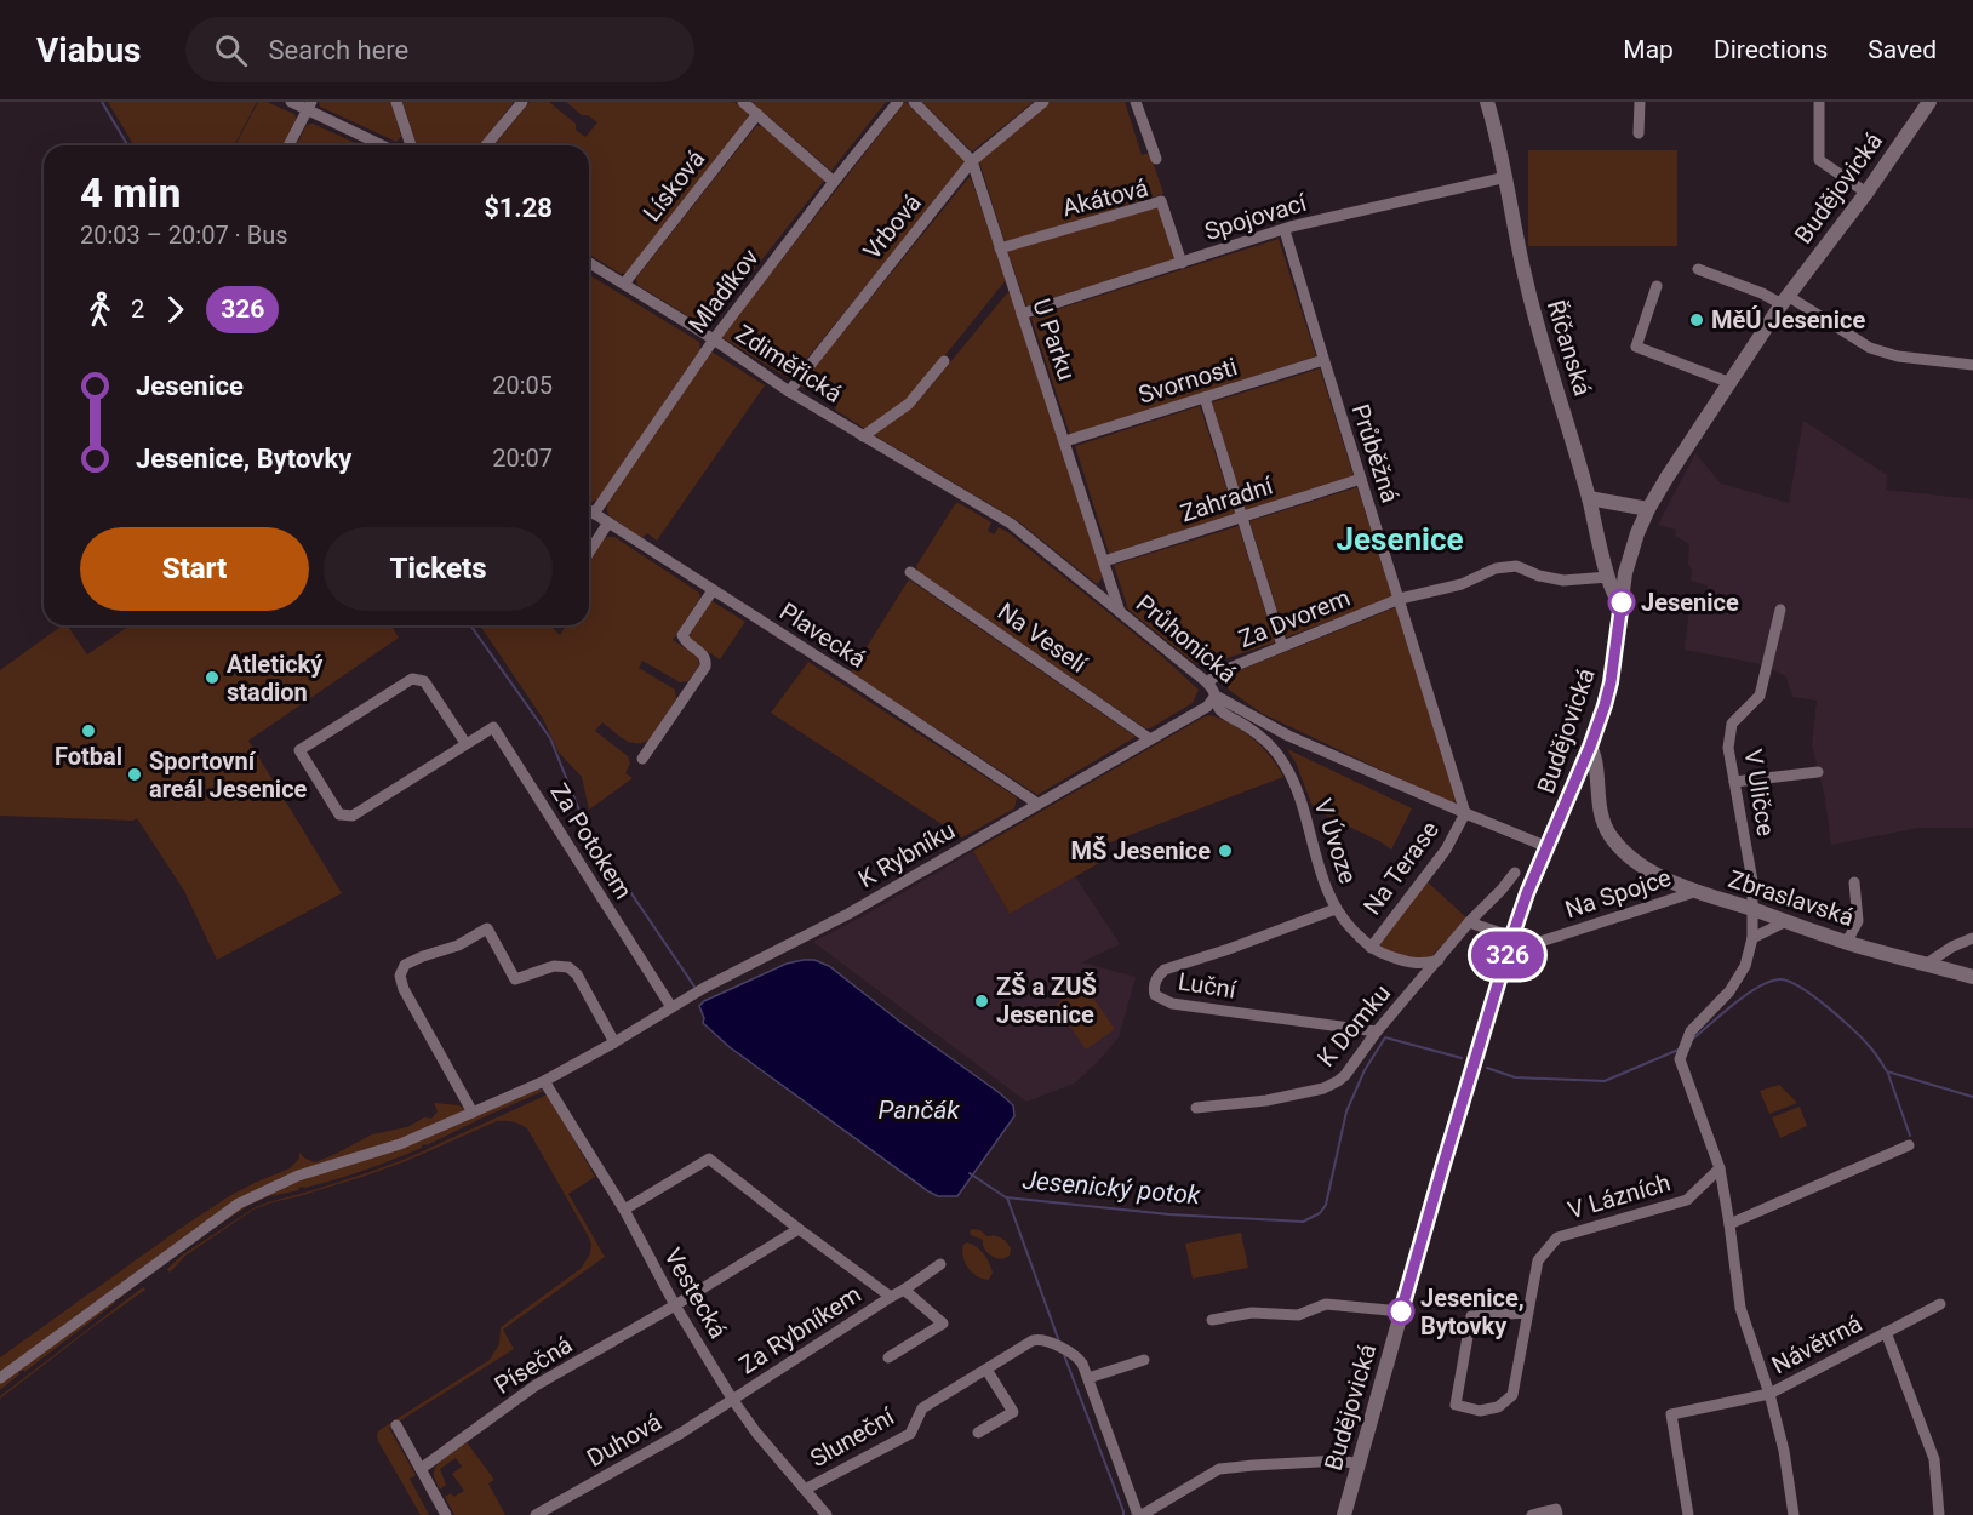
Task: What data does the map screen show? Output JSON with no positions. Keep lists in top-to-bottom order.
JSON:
{
  "streets": {
    "main road": ["Budějovická", "Říčanská", "Zbraslavská"],
    "street": [
      "Lísková",
      "Akátová",
      "Spojovací",
      "Vrbová",
      "Mladíkov",
      "U Parku",
      "Zdiměřická",
      "Svornosti",
      "Průběžná",
      "Zahradní",
      "Za Dvorem",
      "Plavecká",
      "Na Veselí",
      "Průhonická",
      "V Uličce",
      "Za Potokem",
      "V Úvoze",
      "K Rybníku",
      "Na Terase",
      "Na Spojce",
      "Luční",
      "K Domku",
      "V Lázních",
      "Vestecká",
      "Za Rybníkem",
      "Návětrná",
      "Písečná",
      "Sluneční",
      "Duhová"
    ]
  },
  "crossings": [
    ["Lísková", "Zdiměřická"],
    ["Budějovická", "Říčanská"],
    ["Budějovická", "Průhonická"],
    ["Budějovická", "Na Spojce"],
    ["Budějovická", "Zbraslavská"],
    ["Akátová", "Spojovací"],
    ["Akátová", "U Parku"],
    ["Spojovací", "U Parku"],
    ["Spojovací", "Říčanská"],
    ["Spojovací", "Průběžná"],
    ["Vrbová", "U Parku"],
    ["Vrbová", "Zdiměřická"],
    ["Mladíkov", "Zdiměřická"],
    ["Mladíkov", "Plavecká"],
    ["U Parku", "Svornosti"],
    ["U Parku", "Zahradní"],
    ["U Parku", "Průhonická"],
    ["Říčanská", "Za Dvorem"],
    ["Zdiměřická", "Průhonická"],
    ["Svornosti", "Průběžná"],
    ["Průběžná", "Zahradní"],
    ["Průběžná", "Za Dvorem"],
    ["Průběžná", "Průhonická"],
    ["Průběžná", "Na Terase"],
    ["Za Dvorem", "Průhonická"],
    ["Plavecká", "K Rybníku"],
    ["Na Veselí", "K Rybníku"],
    ["Průhonická", "V Úvoze"],
    ["Průhonická", "K Rybníku"],
    ["Průhonická", "Na Terase"],
    ["V Uličce", "Zbraslavská"],
    ["Za Potokem", "K Rybníku"],
    ["V Úvoze", "K Rybníku"],
    ["V Úvoze", "Na Terase"],
    ["V Úvoze", "Luční"],
    ["V Úvoze", "K Domku"],
    ["K Rybníku", "Vestecká"],
    ["Na Spojce", "Zbraslavská"],
    ["Luční", "K Domku"],
    ["Vestecká", "Za Rybníkem"],
    ["Vestecká", "Písečná"],
    ["Vestecká", "Sluneční"],
    ["Vestecká", "Duhová"],
    ["Za Rybníkem", "Duhová"]
  ],
  "districts": ["Jesenice"],
  "water": ["Pančák", "Jesenický potok"],
  "places": [
    "MěÚ Jesenice",
    "Jesenice",
    "Atletický stadion",
    "Fotbal",
    "Sportovní areál Jesenice",
    "MŠ Jesenice",
    "ZŠ a ZUŠ Jesenice",
    "Jesenice, Bytovky"
  ],
  "lines": ["bus line 326"],
  "page": {
    "header": "Viabus",
    "search": "Search here",
    "nav": ["Map", "Directions", "Saved"],
    "on_map": "326",
    "heading": ["4 min", "20:03 – 20:07 · Bus", "$1.28"],
    "legs": ["2", "326"],
    "list": [
      {
        "name": "Jesenice",
        "value": "20:05"
      },
      {
        "name": "Jesenice, Bytovky",
        "value": "20:07"
      }
    ],
    "buttons": ["Start", "Tickets"]
  }
}
